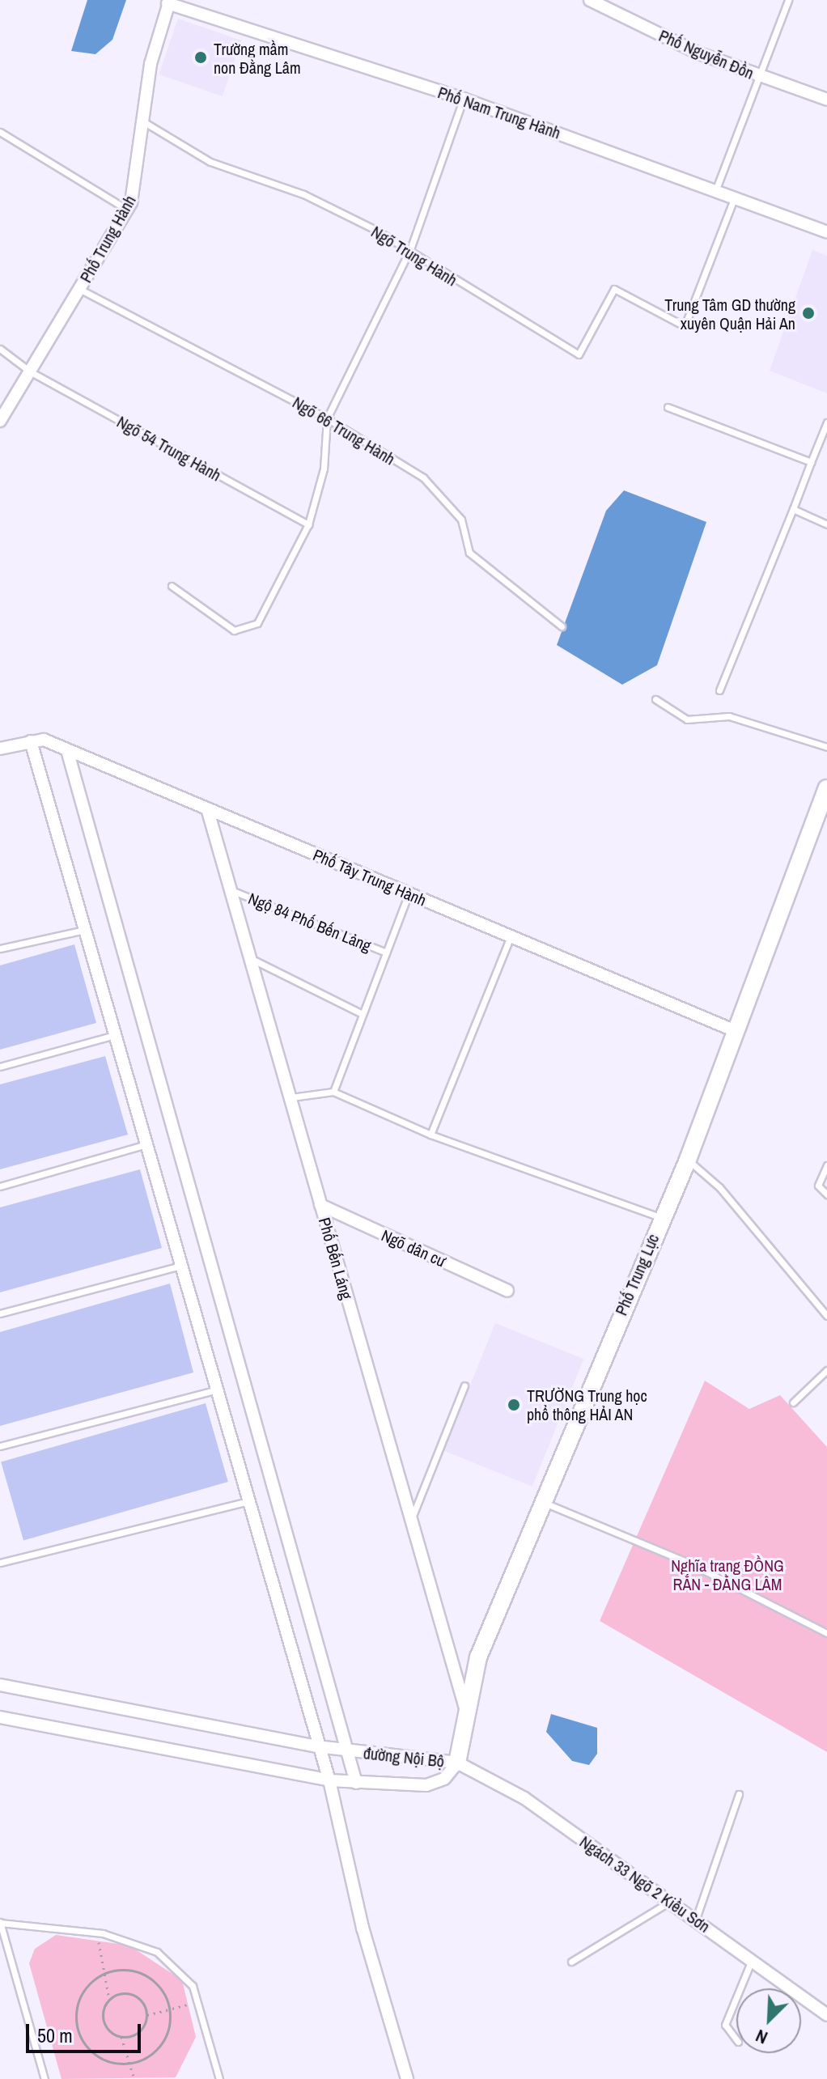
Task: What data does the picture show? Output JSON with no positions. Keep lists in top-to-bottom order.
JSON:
{
  "streets": {
    "street": [
      "Phố Nguyễn Đồn",
      "Phố Nam Trung Hành",
      "Phố Trung Hành",
      "Phố Tây Trung Hành",
      "Ngõ dân cư",
      "Phố Bến Láng",
      "Phố Trung Lực",
      "đường Nội Bộ",
      "Ngách 33 Ngõ 2 Kiều Sơn"
    ],
    "lane": [
      "Ngõ Trung Hành",
      "Ngõ 66 Trung Hành",
      "Ngõ 54 Trung Hành",
      "Ngộ 84 Phố Bến Lảng"
    ]
  },
  "crossings": [
    ["Phố Nam Trung Hành", "Phố Trung Hành"],
    ["Phố Nam Trung Hành", "Ngõ Trung Hành"],
    ["Phố Trung Hành", "Ngõ Trung Hành"],
    ["Phố Trung Hành", "Ngõ 66 Trung Hành"],
    ["Phố Trung Hành", "Ngõ 54 Trung Hành"],
    ["Phố Tây Trung Hành", "Phố Bến Láng"],
    ["Phố Tây Trung Hành", "Phố Trung Lực"],
    ["Ngộ 84 Phố Bến Lảng", "Phố Bến Láng"],
    ["Ngõ dân cư", "Phố Bến Láng"],
    ["Phố Bến Láng", "Phố Trung Lực"],
    ["Phố Trung Lực", "đường Nội Bộ"],
    ["Phố Trung Lực", "Ngách 33 Ngõ 2 Kiều Sơn"],
    ["đường Nội Bộ", "Ngách 33 Ngõ 2 Kiều Sơn"]
  ],
  "parks": ["Nghĩa trang ĐỒNG RẮN - ĐẰNG LÂM"],
  "places": ["Trường mầm non Đằng Lâm", "Trung Tâm GD thường xuyên Quận Hải An", "TRƯỜNG Trung học phổ thông HẢI AN"],
  "scale_bar": "50 m",
  "north": "bottom left"
}
